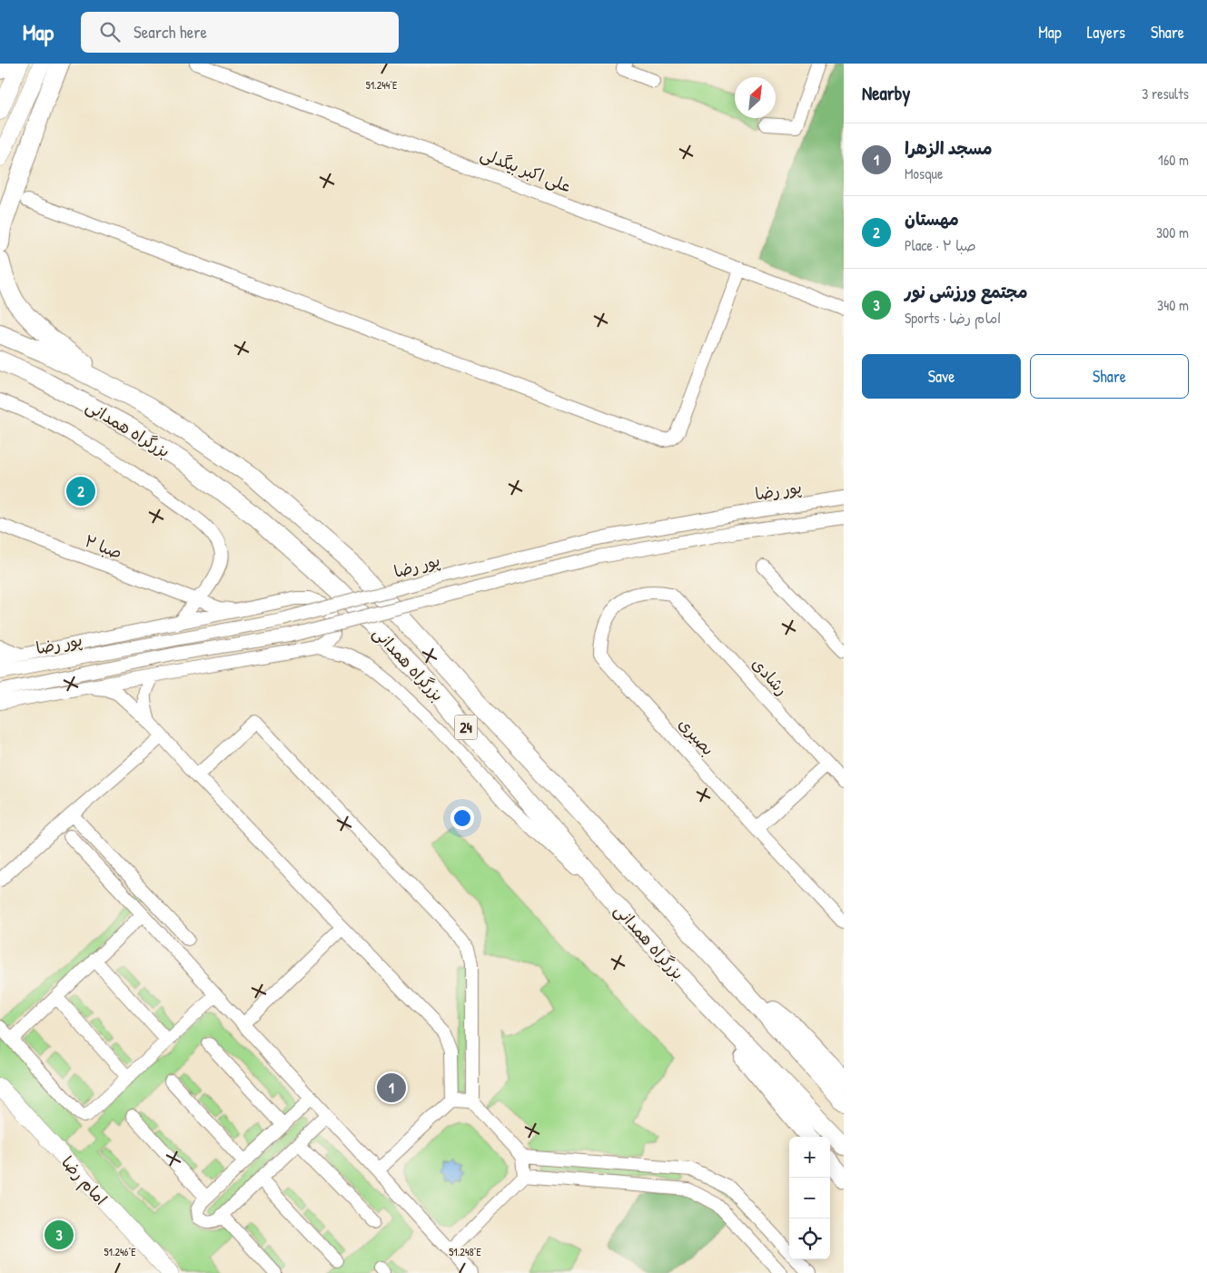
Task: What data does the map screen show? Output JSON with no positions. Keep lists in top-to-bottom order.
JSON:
{
  "streets": {
    "highway": ["بزرگراه همدانی", "24"],
    "main road": ["امام رضا"],
    "street": [
      "علی اکبر بیگدلی",
      "پور رضا",
      "صبا ۲",
      "رشادی",
      "بصیری"
    ]
  },
  "crossings": [
    ["رشادی", "بصیری"]
  ],
  "north": "top right",
  "page": {
    "header": "Map",
    "search": "Search here",
    "nav": ["Map", "Layers", "Share"],
    "heading": ["Nearby", "3 results"],
    "list": [
      {
        "mark": "1",
        "name": "مسجد الزهرا",
        "note": "Mosque",
        "value": "160 m"
      },
      {
        "mark": "2",
        "name": "مهستان",
        "note": "Place · صبا ۲",
        "value": "300 m"
      },
      {
        "mark": "3",
        "name": "مجتمع ورزشی نور",
        "note": "Sports · امام رضا",
        "value": "340 m"
      }
    ],
    "buttons": ["Save", "Share"],
    "pins": ["2", "1", "3"],
    "map_buttons": ["+", "−"]
  },
  "coordinates": ["51.244°E", "51.246°E", "51.248°E"]
}
